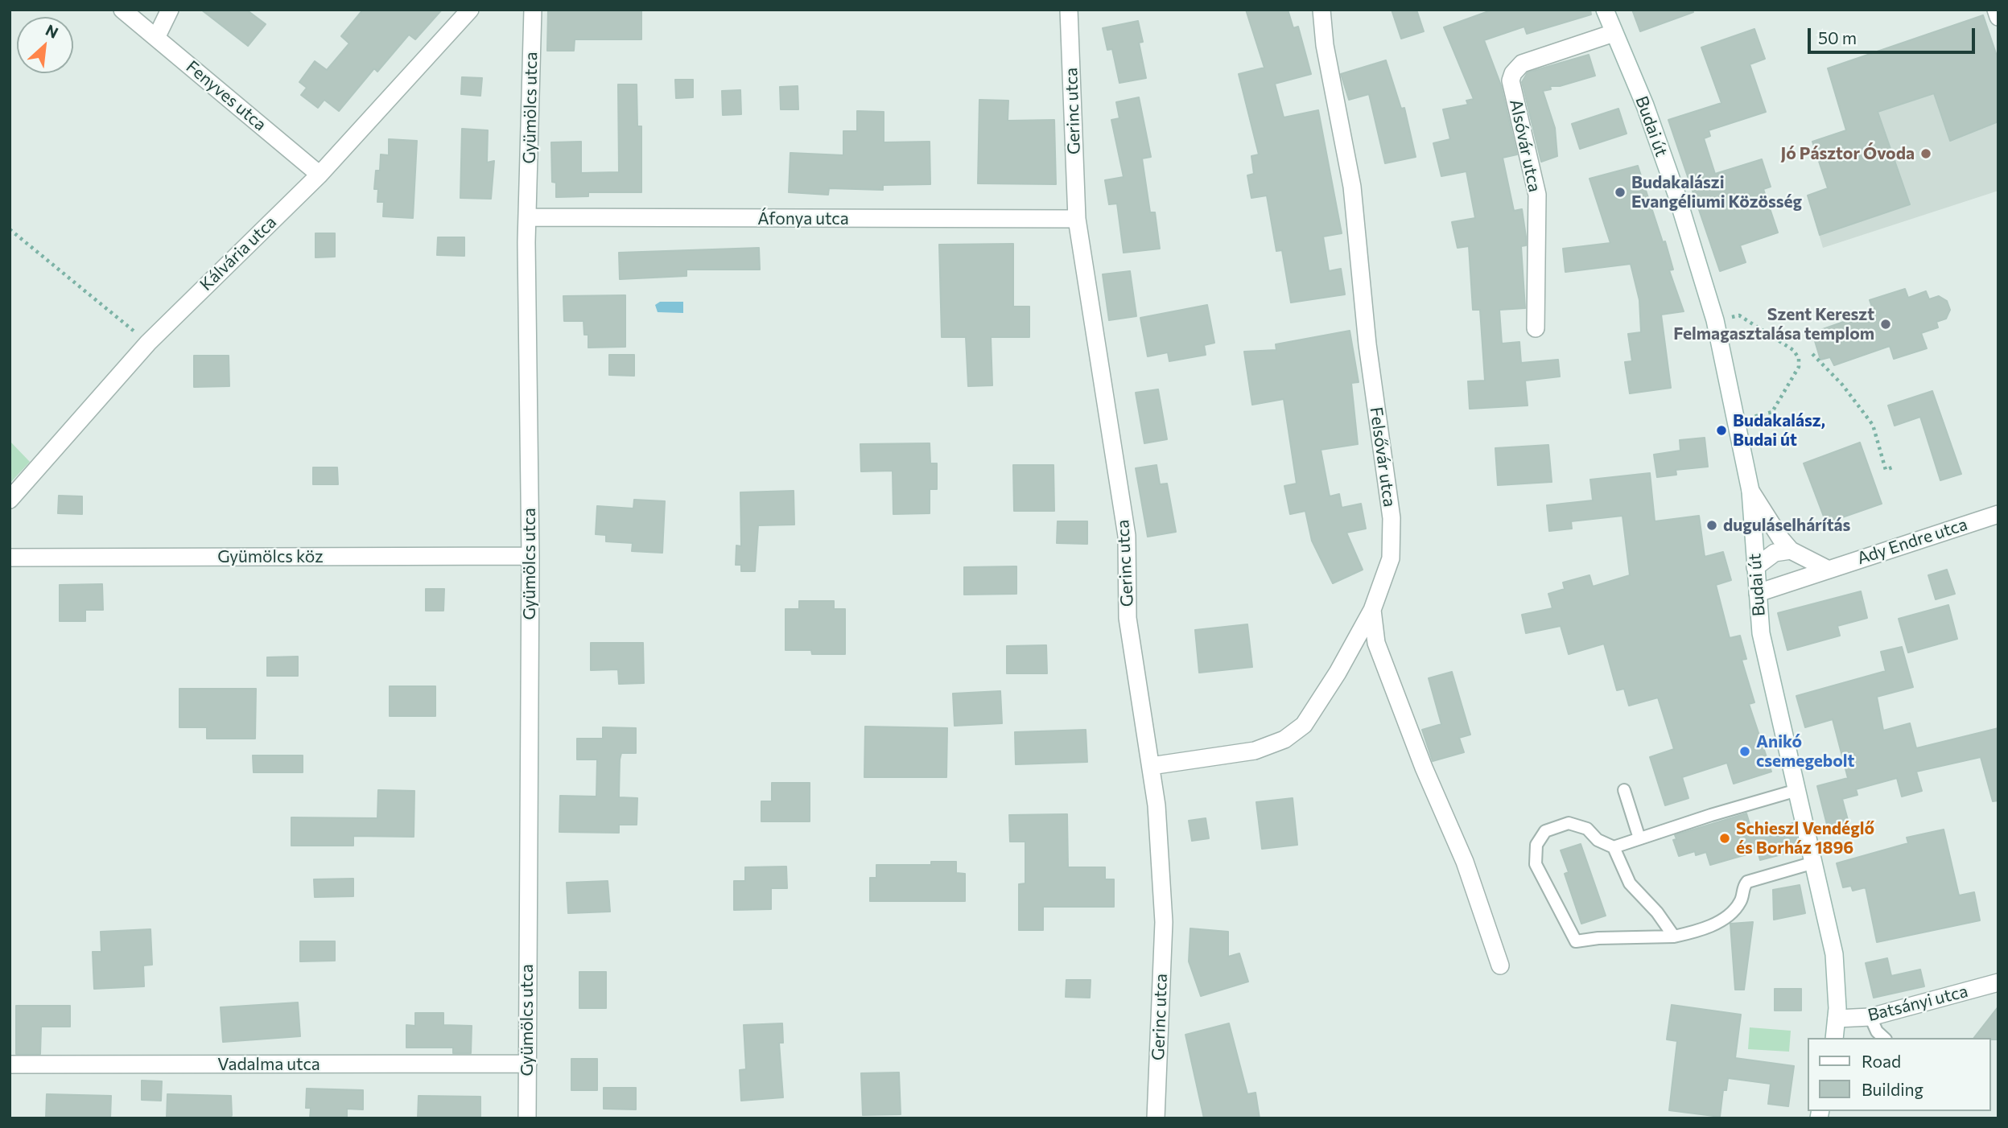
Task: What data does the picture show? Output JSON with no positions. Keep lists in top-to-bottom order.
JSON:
{
  "streets": {
    "street": [
      "Fenyves utca",
      "Gyümölcs utca",
      "Gerinc utca",
      "Budai út",
      "Alsóvár utca",
      "Áfonya utca",
      "Kálvária utca",
      "Felsővár utca",
      "Ady Endre utca",
      "Gyümölcs köz",
      "Batsányi utca",
      "Vadalma utca"
    ]
  },
  "crossings": [
    ["Fenyves utca", "Kálvária utca"],
    ["Gyümölcs utca", "Áfonya utca"],
    ["Gyümölcs utca", "Gyümölcs köz"],
    ["Gyümölcs utca", "Vadalma utca"],
    ["Gerinc utca", "Áfonya utca"],
    ["Gerinc utca", "Felsővár utca"],
    ["Budai út", "Alsóvár utca"],
    ["Budai út", "Ady Endre utca"],
    ["Budai út", "Batsányi utca"]
  ],
  "places": [
    "Jó Pásztor Óvoda",
    "Budakalászi Evangéliumi Közösség",
    "Szent Kereszt Felmagasztalása templom",
    "Budakalász, Budai út",
    "duguláselhárítás",
    "Anikó csemegebolt",
    "Schieszl Vendéglő és Borház 1896"
  ],
  "legend": ["Road", "Building"],
  "scale_bar": "50 m",
  "north": "top right"
}
